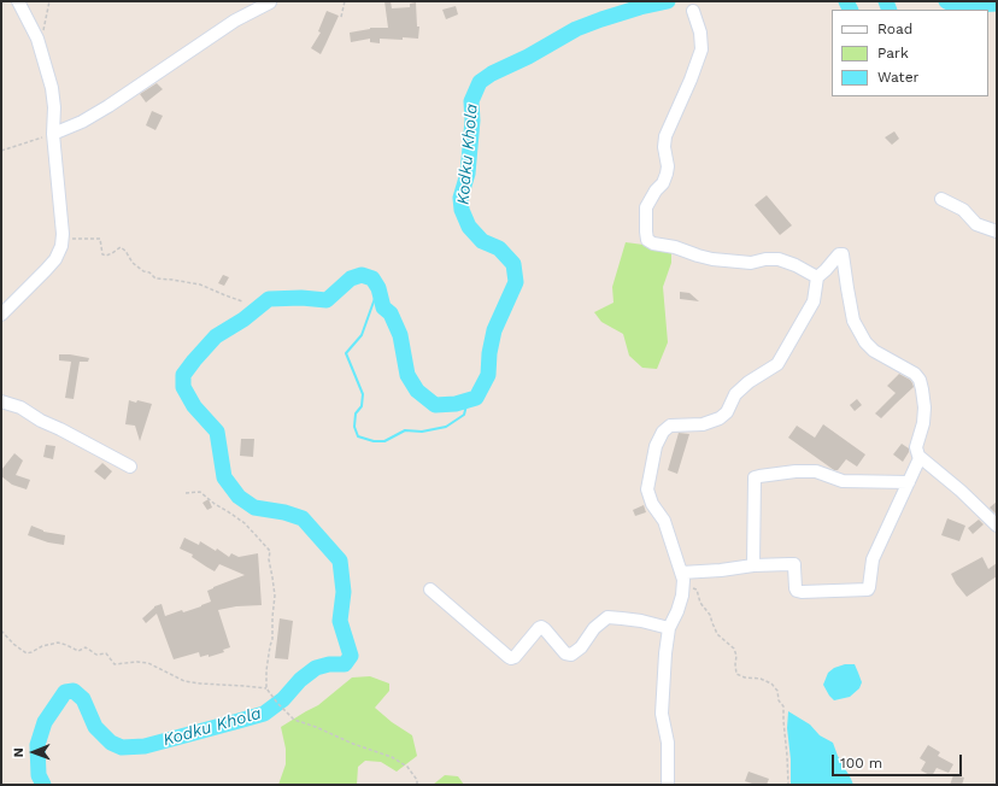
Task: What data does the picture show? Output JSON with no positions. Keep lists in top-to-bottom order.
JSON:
{
  "water": ["Kodku Khola"],
  "legend": ["Road", "Park", "Water"],
  "scale_bar": "100 m",
  "north": "left"
}
